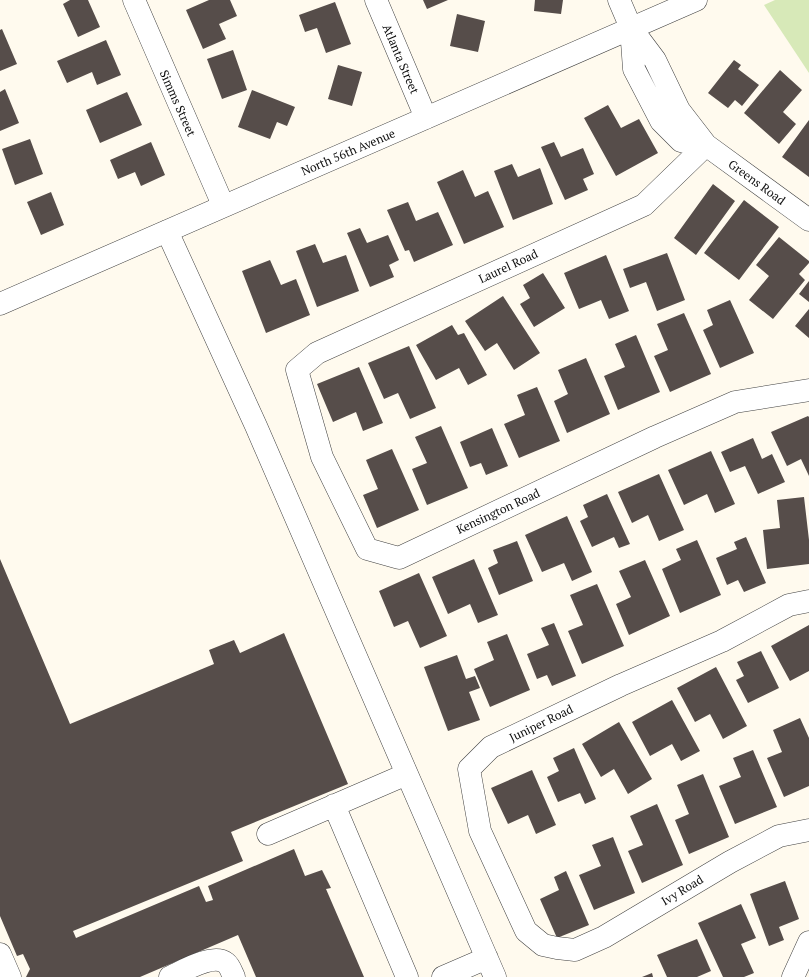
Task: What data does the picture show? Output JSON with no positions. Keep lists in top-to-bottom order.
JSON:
{
  "streets": {
    "street": [
      "Atlanta Street",
      "Simms Street",
      "North 56th Avenue",
      "Greens Road",
      "Laurel Road",
      "Kensington Road",
      "Juniper Road",
      "Ivy Road"
    ]
  },
  "crossings": [
    ["Atlanta Street", "North 56th Avenue"],
    ["Simms Street", "North 56th Avenue"],
    ["North 56th Avenue", "Greens Road"],
    ["Greens Road", "Laurel Road"],
    ["Laurel Road", "Kensington Road"],
    ["Juniper Road", "Ivy Road"]
  ]
}
